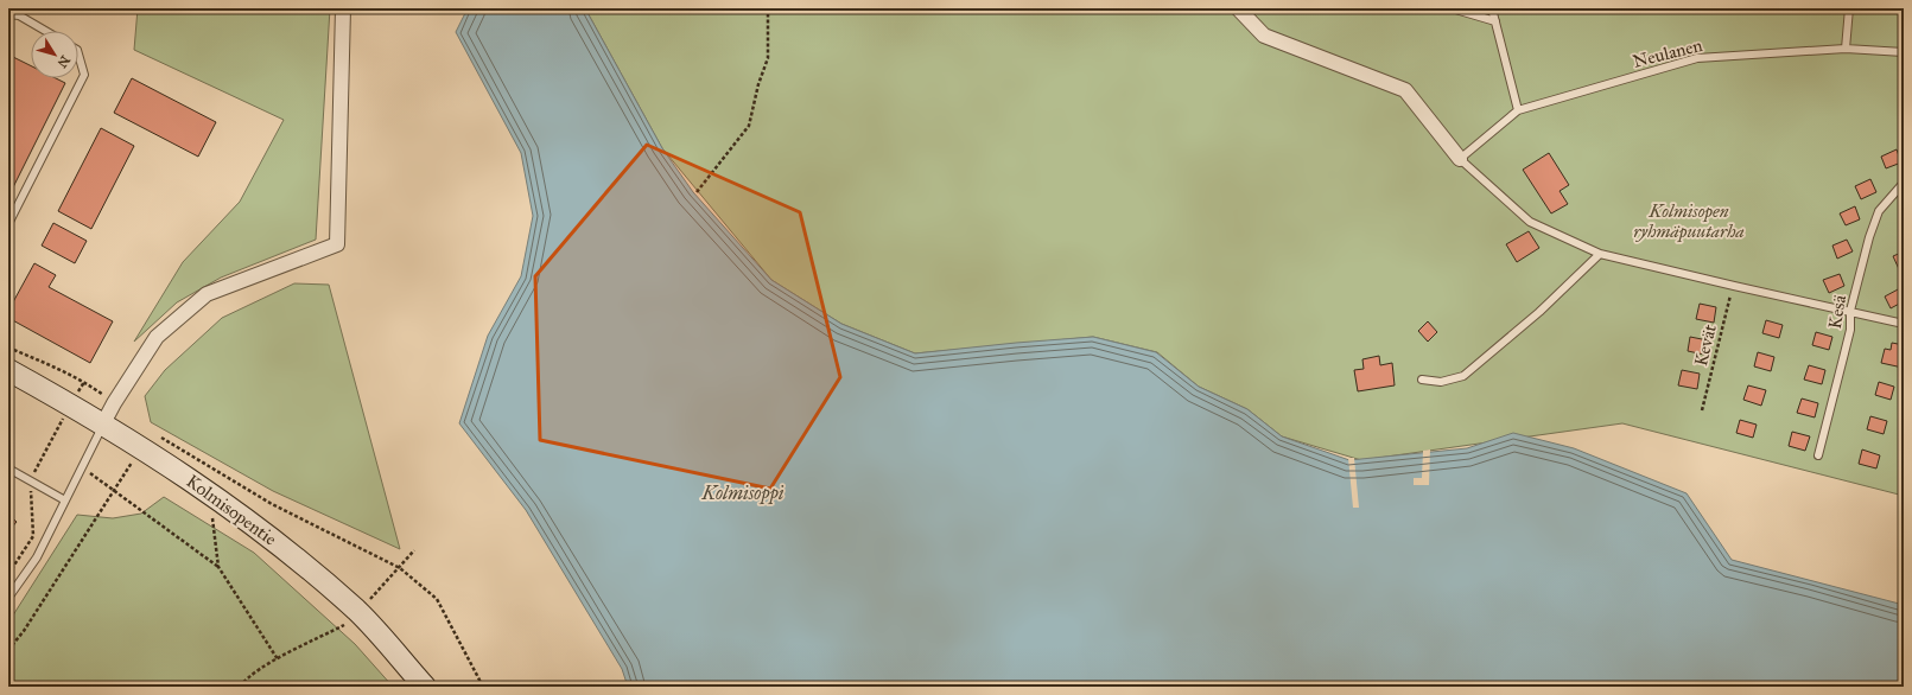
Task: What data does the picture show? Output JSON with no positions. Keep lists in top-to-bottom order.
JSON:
{
  "streets": {
    "main road": ["Kolmisopentie"],
    "lane": ["Neulanen", "Kesä"],
    "path": ["Kevät"]
  },
  "water": ["Kolmisoppi"],
  "parks": ["Kolmisopen ryhmäpuutarha"],
  "north": "bottom right"
}
